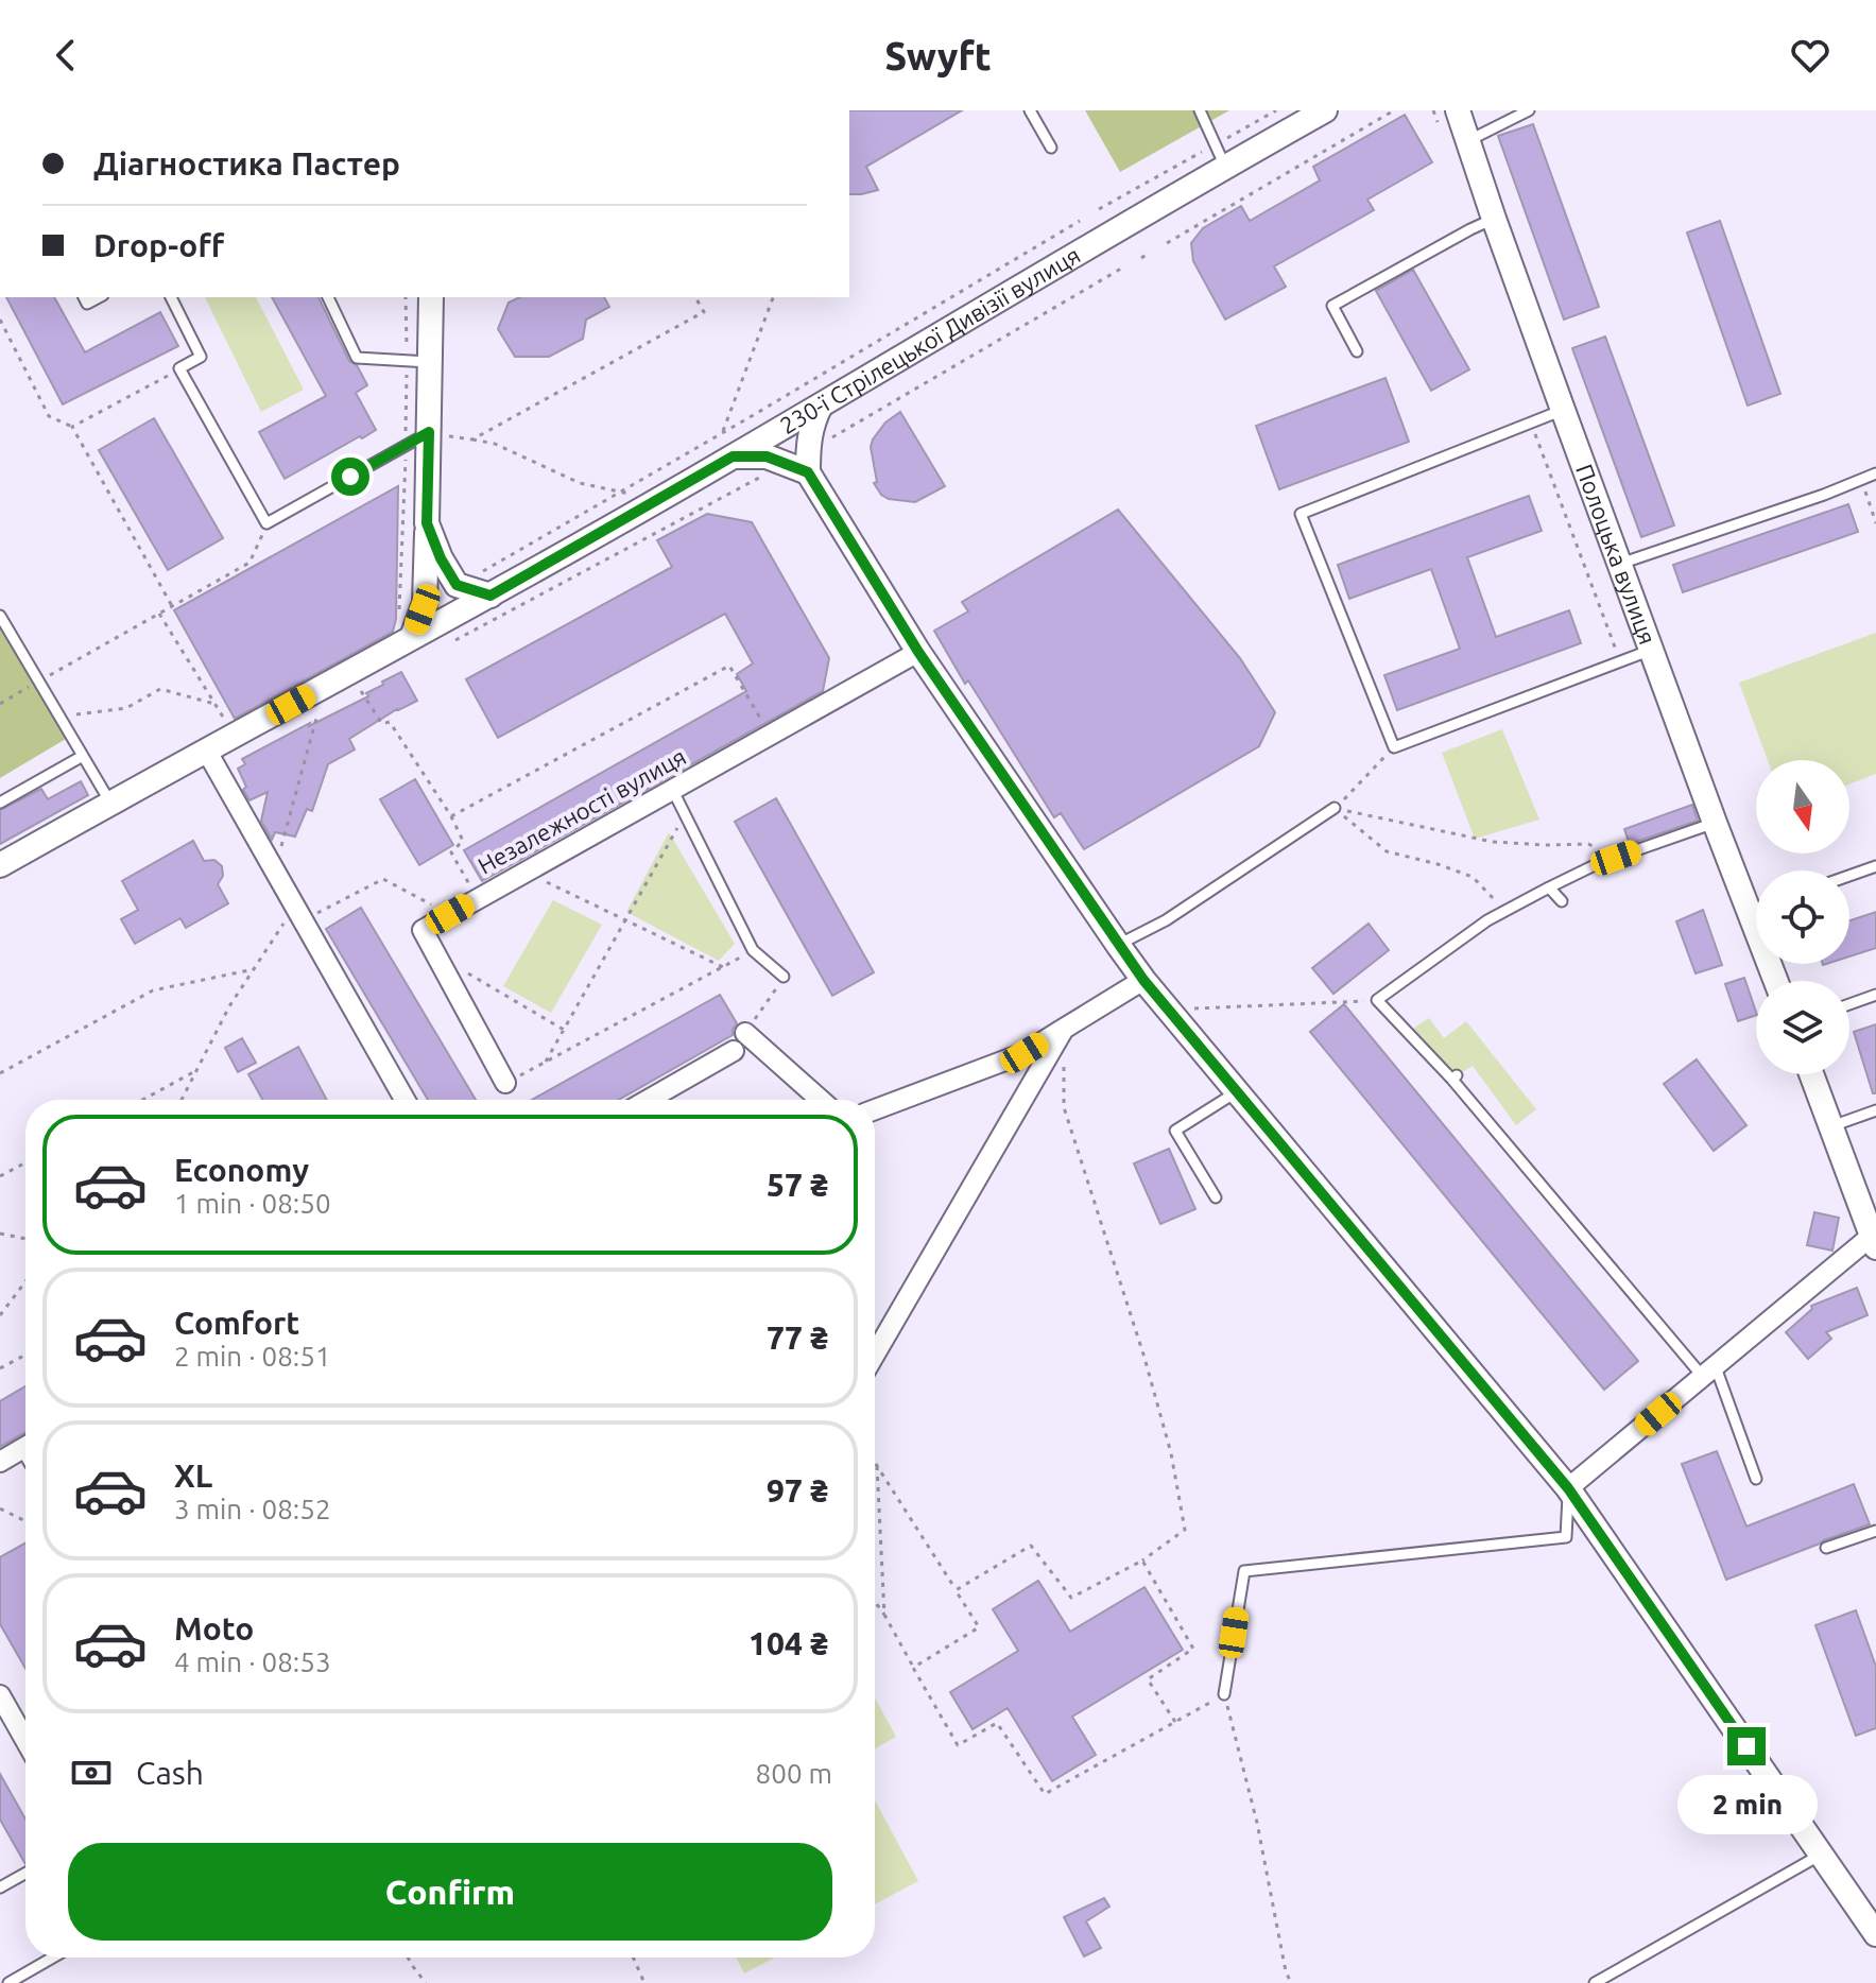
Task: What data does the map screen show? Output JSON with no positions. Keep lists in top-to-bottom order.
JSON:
{
  "streets": {
    "street": ["230-ї Стрілецької Дивізії вулиця", "Полоцька вулиця", "Незалежності вулиця"]
  },
  "north": "bottom",
  "page": {
    "header": "Swyft",
    "banner": ["Діагностика Пастер", "Drop-off"],
    "list": [
      {
        "name": "Economy",
        "note": "1 min · 08:50",
        "value": "57 ₴"
      },
      {
        "name": "Comfort",
        "note": "2 min · 08:51",
        "value": "77 ₴"
      },
      {
        "name": "XL",
        "note": "3 min · 08:52",
        "value": "97 ₴"
      },
      {
        "name": "Moto",
        "note": "4 min · 08:53",
        "value": "104 ₴"
      }
    ],
    "pay": ["Cash", "800 m"],
    "bubble": "2 min",
    "buttons": "Confirm"
  }
}
